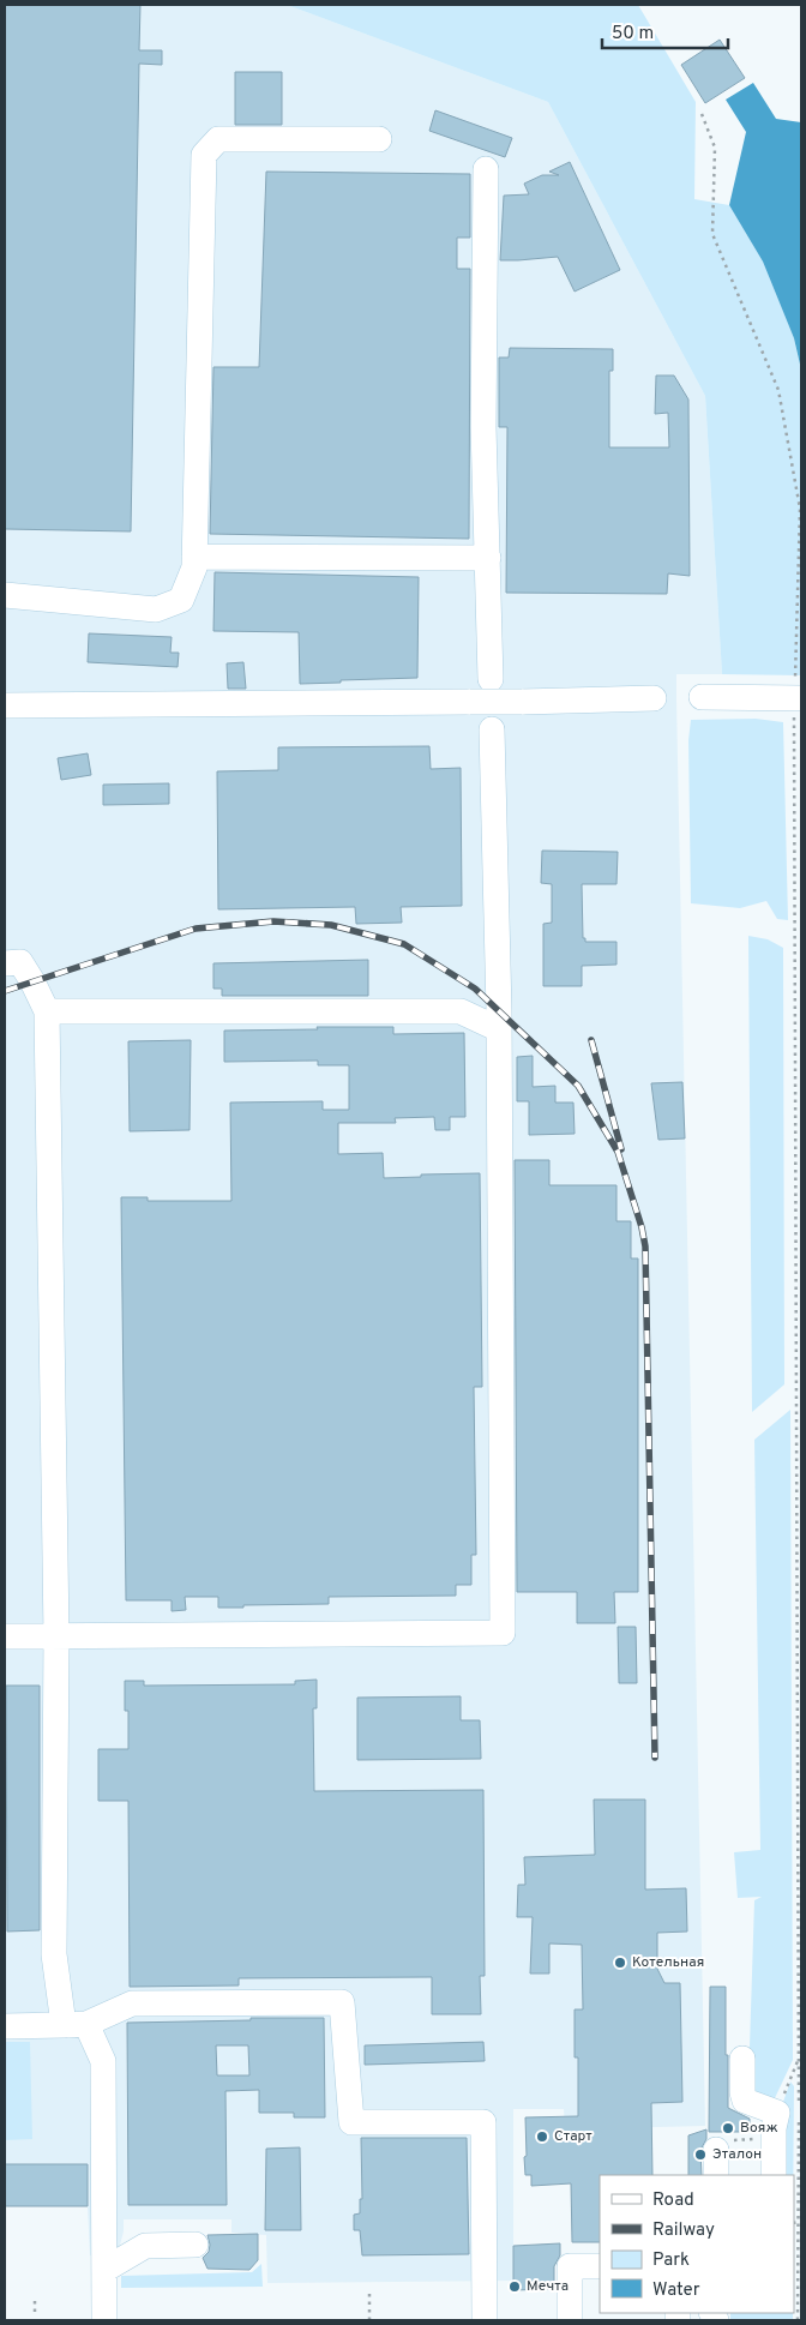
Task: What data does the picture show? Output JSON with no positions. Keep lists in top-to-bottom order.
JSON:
{
  "places": [
    "Котельная",
    "Вояж",
    "Старт",
    "Эталон",
    "Мечта"
  ],
  "legend": [
    "Road",
    "Railway",
    "Park",
    "Water"
  ],
  "scale_bar": "50 m"
}
